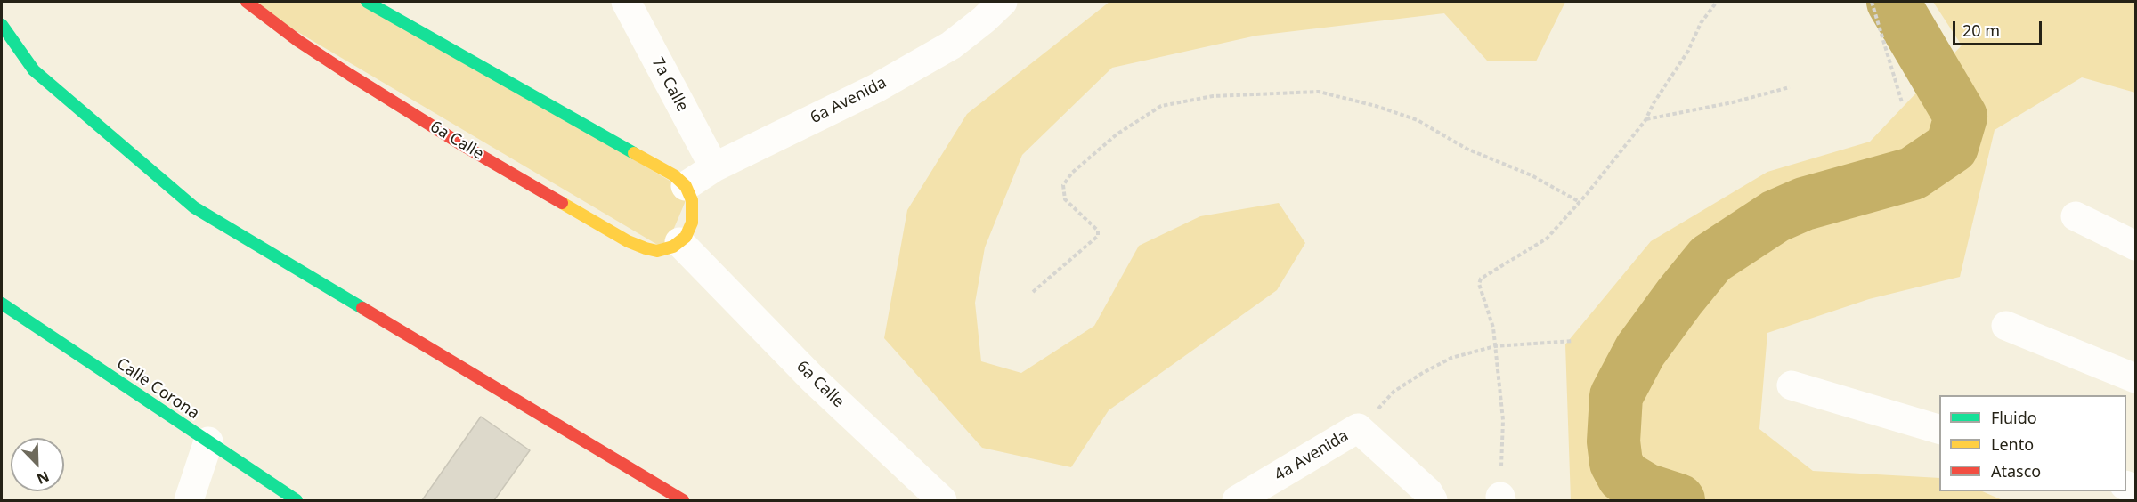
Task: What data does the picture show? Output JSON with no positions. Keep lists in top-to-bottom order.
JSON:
{
  "streets": {
    "street": [
      "7a Calle",
      "6a Avenida",
      "6a Calle",
      "Calle Corona",
      "4a Avenida"
    ]
  },
  "crossings": [
    ["7a Calle", "6a Avenida"]
  ],
  "legend": ["Fluido", "Lento", "Atasco"],
  "scale_bar": "20 m",
  "north": "bottom right"
}
